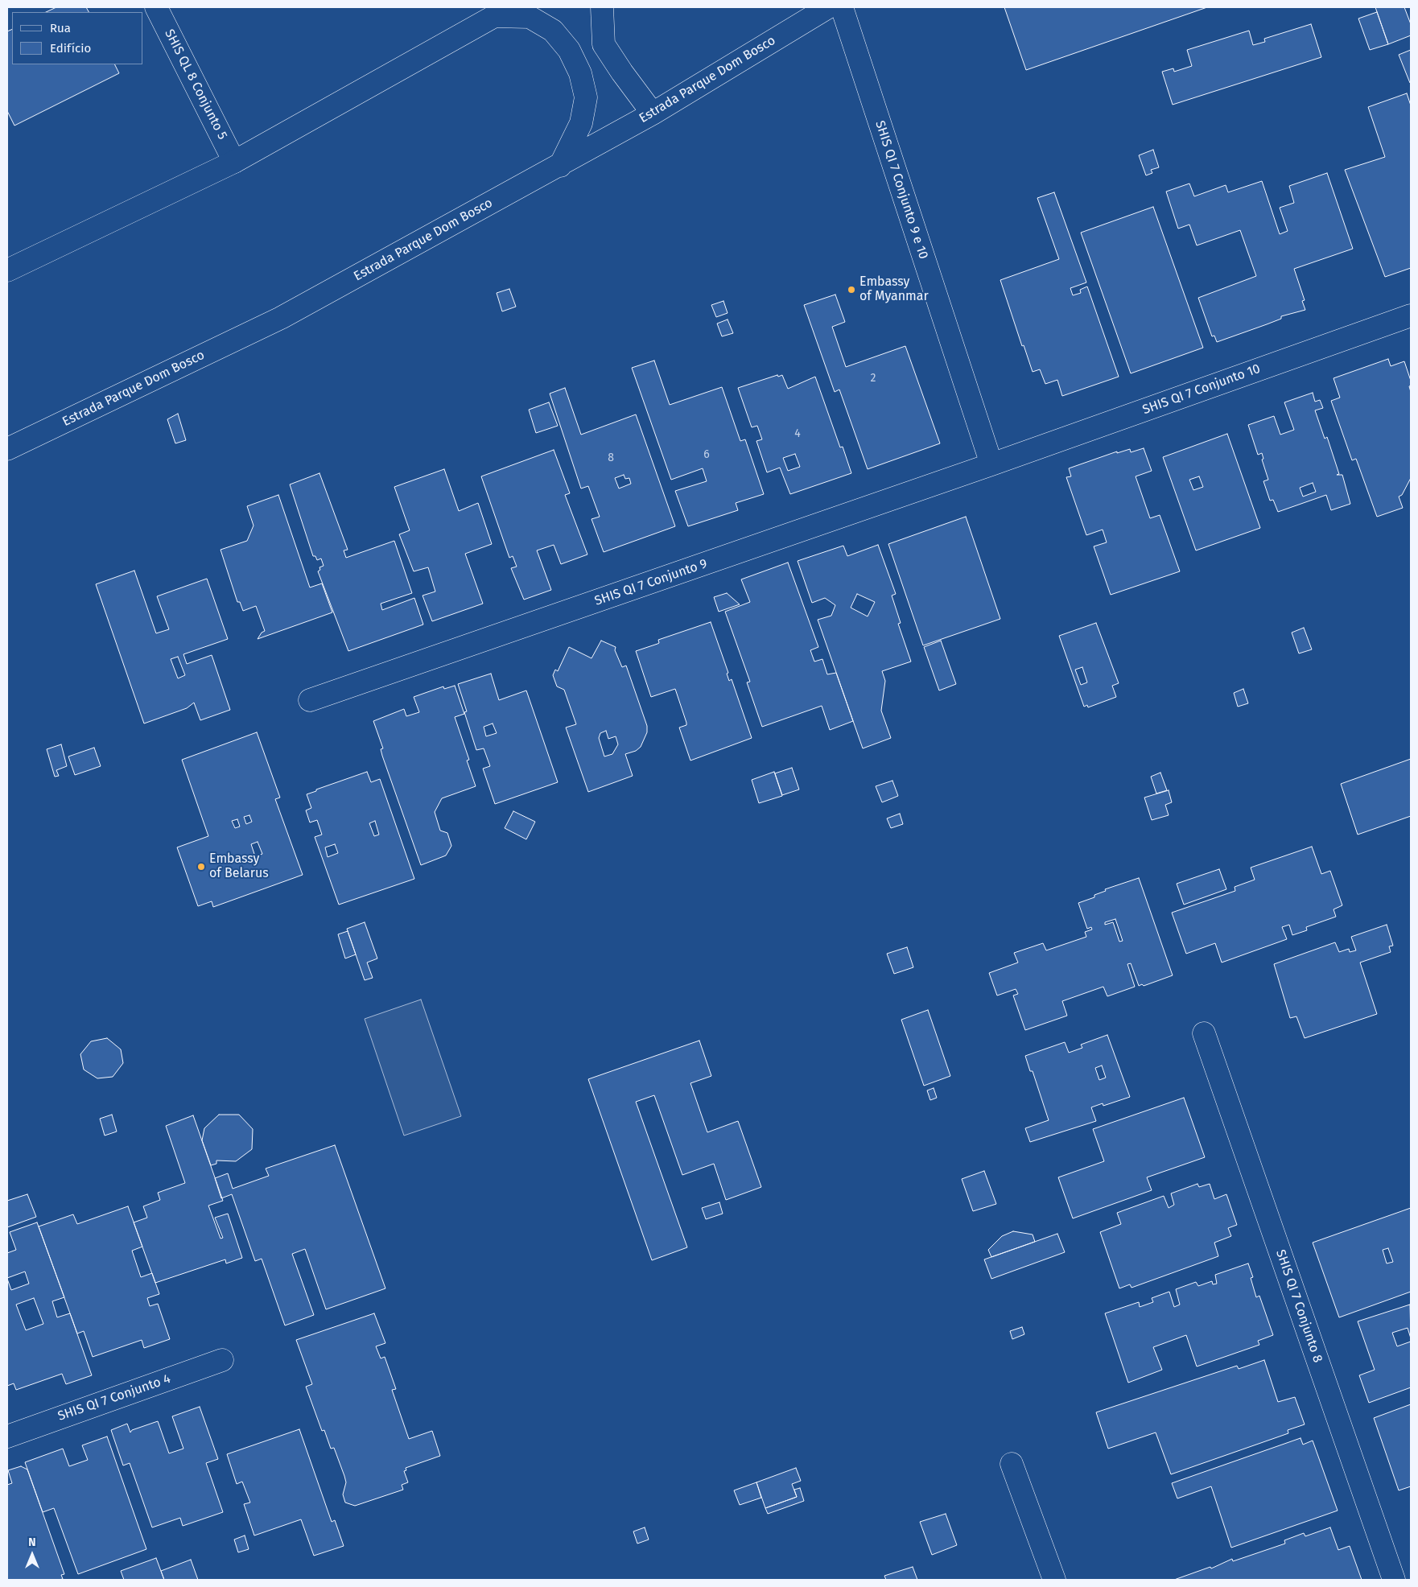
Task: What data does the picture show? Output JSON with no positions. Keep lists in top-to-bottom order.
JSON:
{
  "streets": {
    "street": [
      "Estrada Parque Dom Bosco",
      "SHIS QL 8 Conjunto 5",
      "SHIS QI 7 Conjunto 9 e 10",
      "SHIS QI 7 Conjunto 10",
      "SHIS QI 7 Conjunto 9",
      "SHIS QI 7 Conjunto 8",
      "SHIS QI 7 Conjunto 4"
    ]
  },
  "crossings": [
    ["SHIS QI 7 Conjunto 9 e 10", "SHIS QI 7 Conjunto 10"],
    ["SHIS QI 7 Conjunto 9 e 10", "SHIS QI 7 Conjunto 9"],
    ["SHIS QI 7 Conjunto 10", "SHIS QI 7 Conjunto 9"]
  ],
  "places": ["Embassy of Myanmar", "Embassy of Belarus"],
  "house_numbers": [
    "2",
    "4",
    "6",
    "8"
  ],
  "legend": ["Rua", "Edifício"],
  "north": "top"
}
